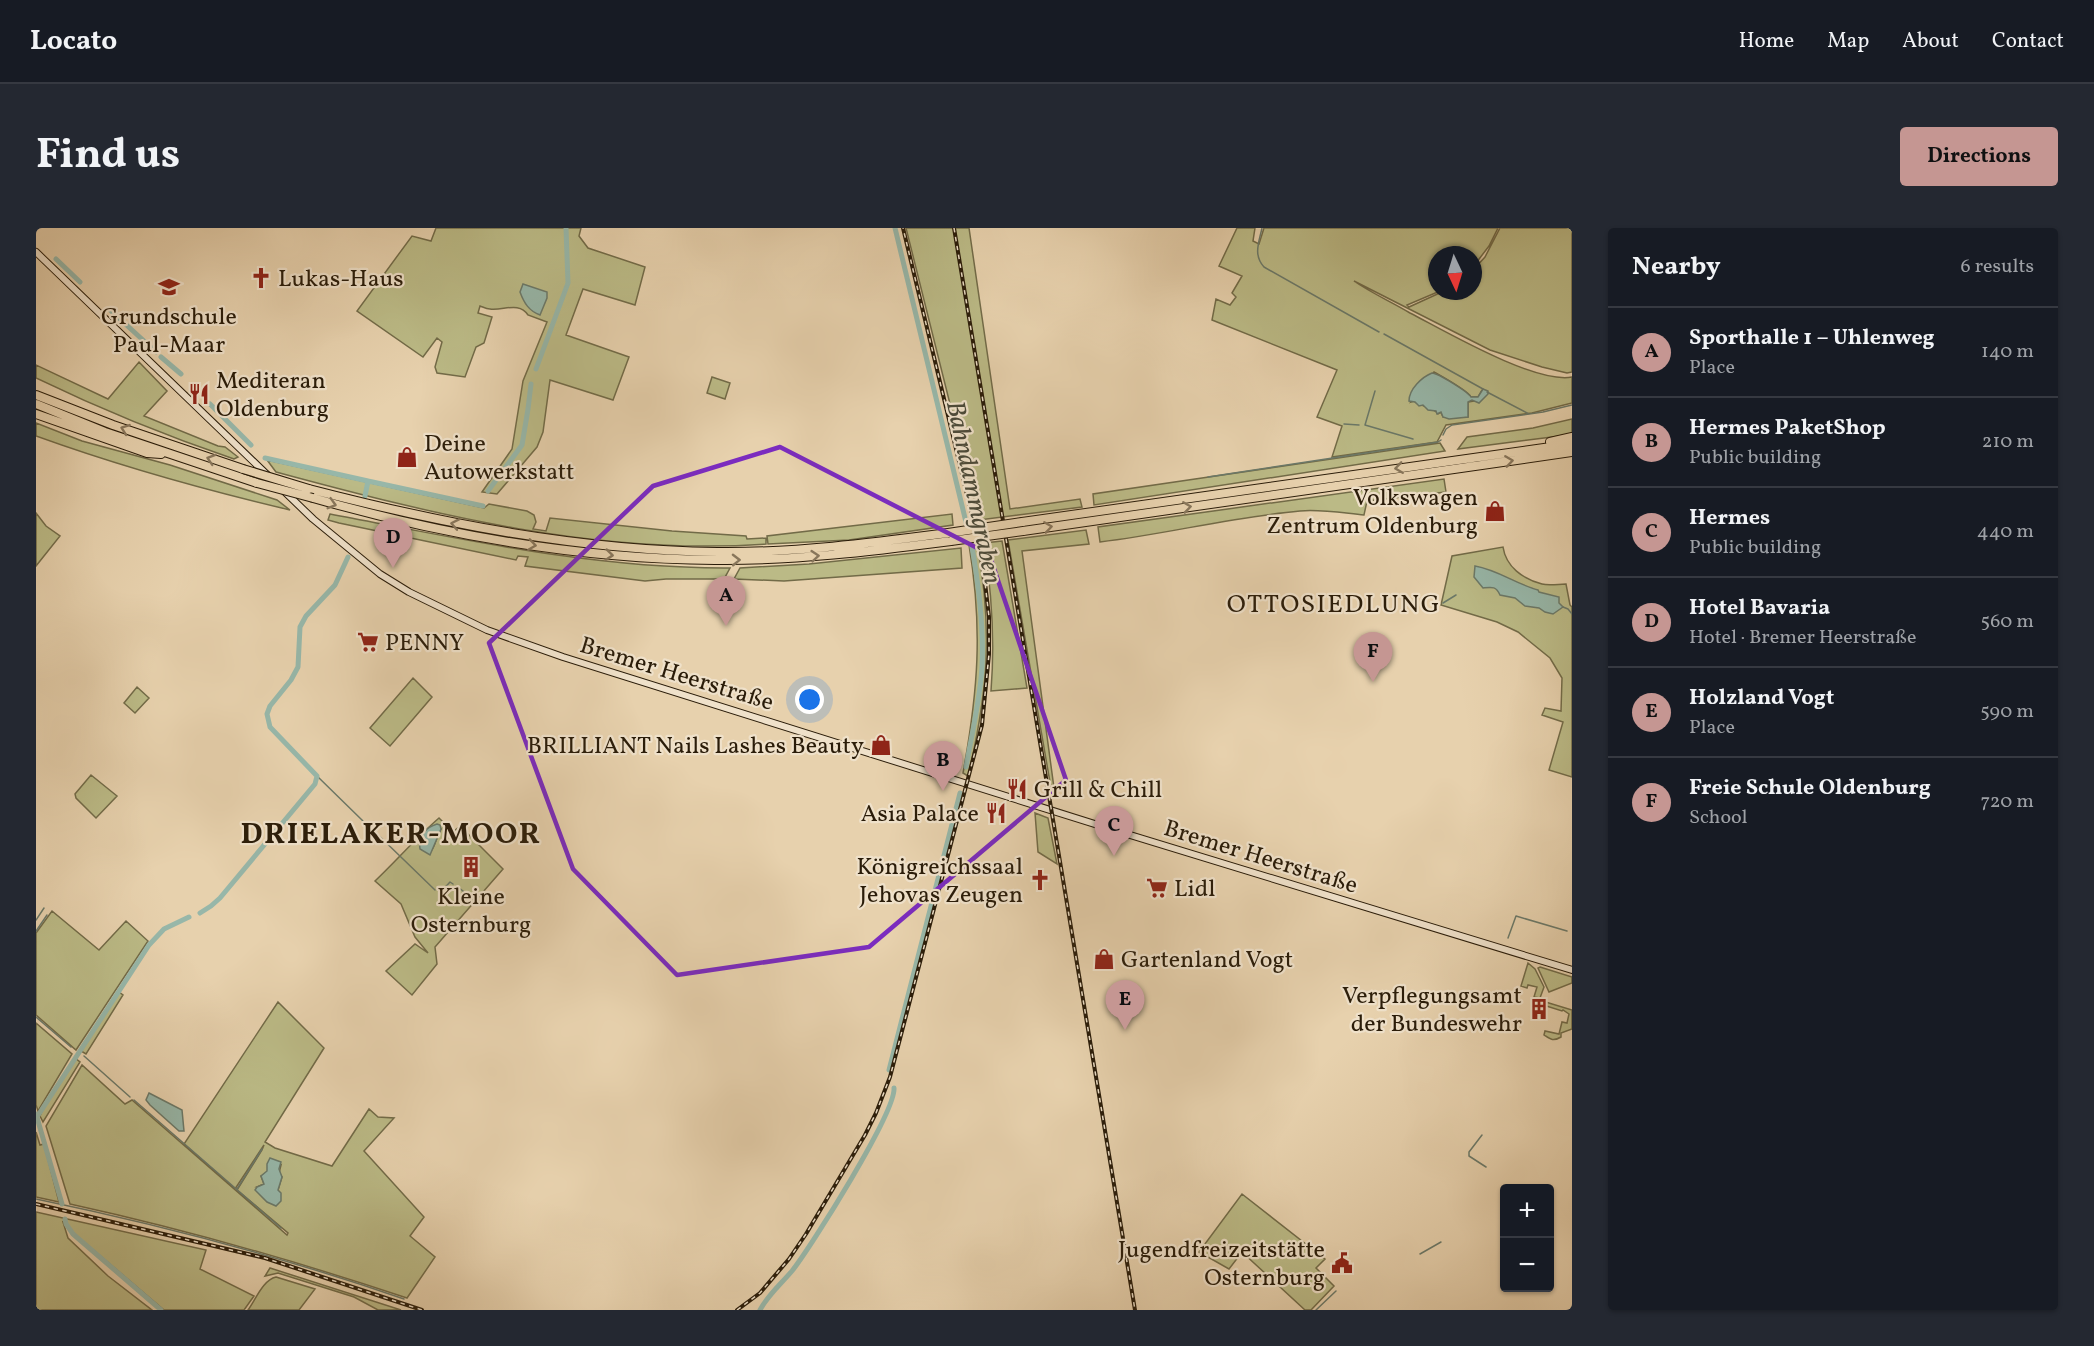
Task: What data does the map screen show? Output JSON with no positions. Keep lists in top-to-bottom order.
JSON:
{
  "streets": {
    "street": ["Bremer Heerstraße"]
  },
  "districts": ["OTTOSIEDLUNG", "DRIELAKER-MOOR"],
  "water": ["Bahndammgraben"],
  "places": {
    "church": ["Lukas-Haus", "Königreichssaal Jehovas Zeugen"],
    "school or university": ["Grundschule Paul-Maar"],
    "restaurant": ["Mediteran Oldenburg", "Grill & Chill", "Asia Palace"],
    "shop": [
      "Deine Autowerkstatt",
      "Volkswagen Zentrum Oldenburg",
      "BRILLIANT Nails Lashes Beauty",
      "Gartenland Vogt"
    ],
    "supermarket": ["PENNY", "Lidl"],
    "building": ["Kleine Osternburg", "Verpflegungsamt der Bundeswehr"],
    "public building": ["Jugendfreizeitstätte Osternburg"]
  },
  "north": "bottom",
  "page": {
    "header": "Locato",
    "nav": [
      "Home",
      "Map",
      "About",
      "Contact"
    ],
    "title": "Find us",
    "buttons": "Directions",
    "heading": ["Nearby", "6 results"],
    "list": [
      {
        "mark": "A",
        "name": "Sporthalle 1 – Uhlenweg",
        "note": "Place",
        "value": "140 m"
      },
      {
        "mark": "B",
        "name": "Hermes PaketShop",
        "note": "Public building",
        "value": "210 m"
      },
      {
        "mark": "C",
        "name": "Hermes",
        "note": "Public building",
        "value": "440 m"
      },
      {
        "mark": "D",
        "name": "Hotel Bavaria",
        "note": "Hotel · Bremer Heerstraße",
        "value": "560 m"
      },
      {
        "mark": "E",
        "name": "Holzland Vogt",
        "note": "Place",
        "value": "590 m"
      },
      {
        "mark": "F",
        "name": "Freie Schule Oldenburg",
        "note": "School",
        "value": "720 m"
      }
    ],
    "pins": [
      "D",
      "A",
      "F",
      "B",
      "C",
      "E"
    ],
    "map_buttons": ["+", "−"]
  }
}
